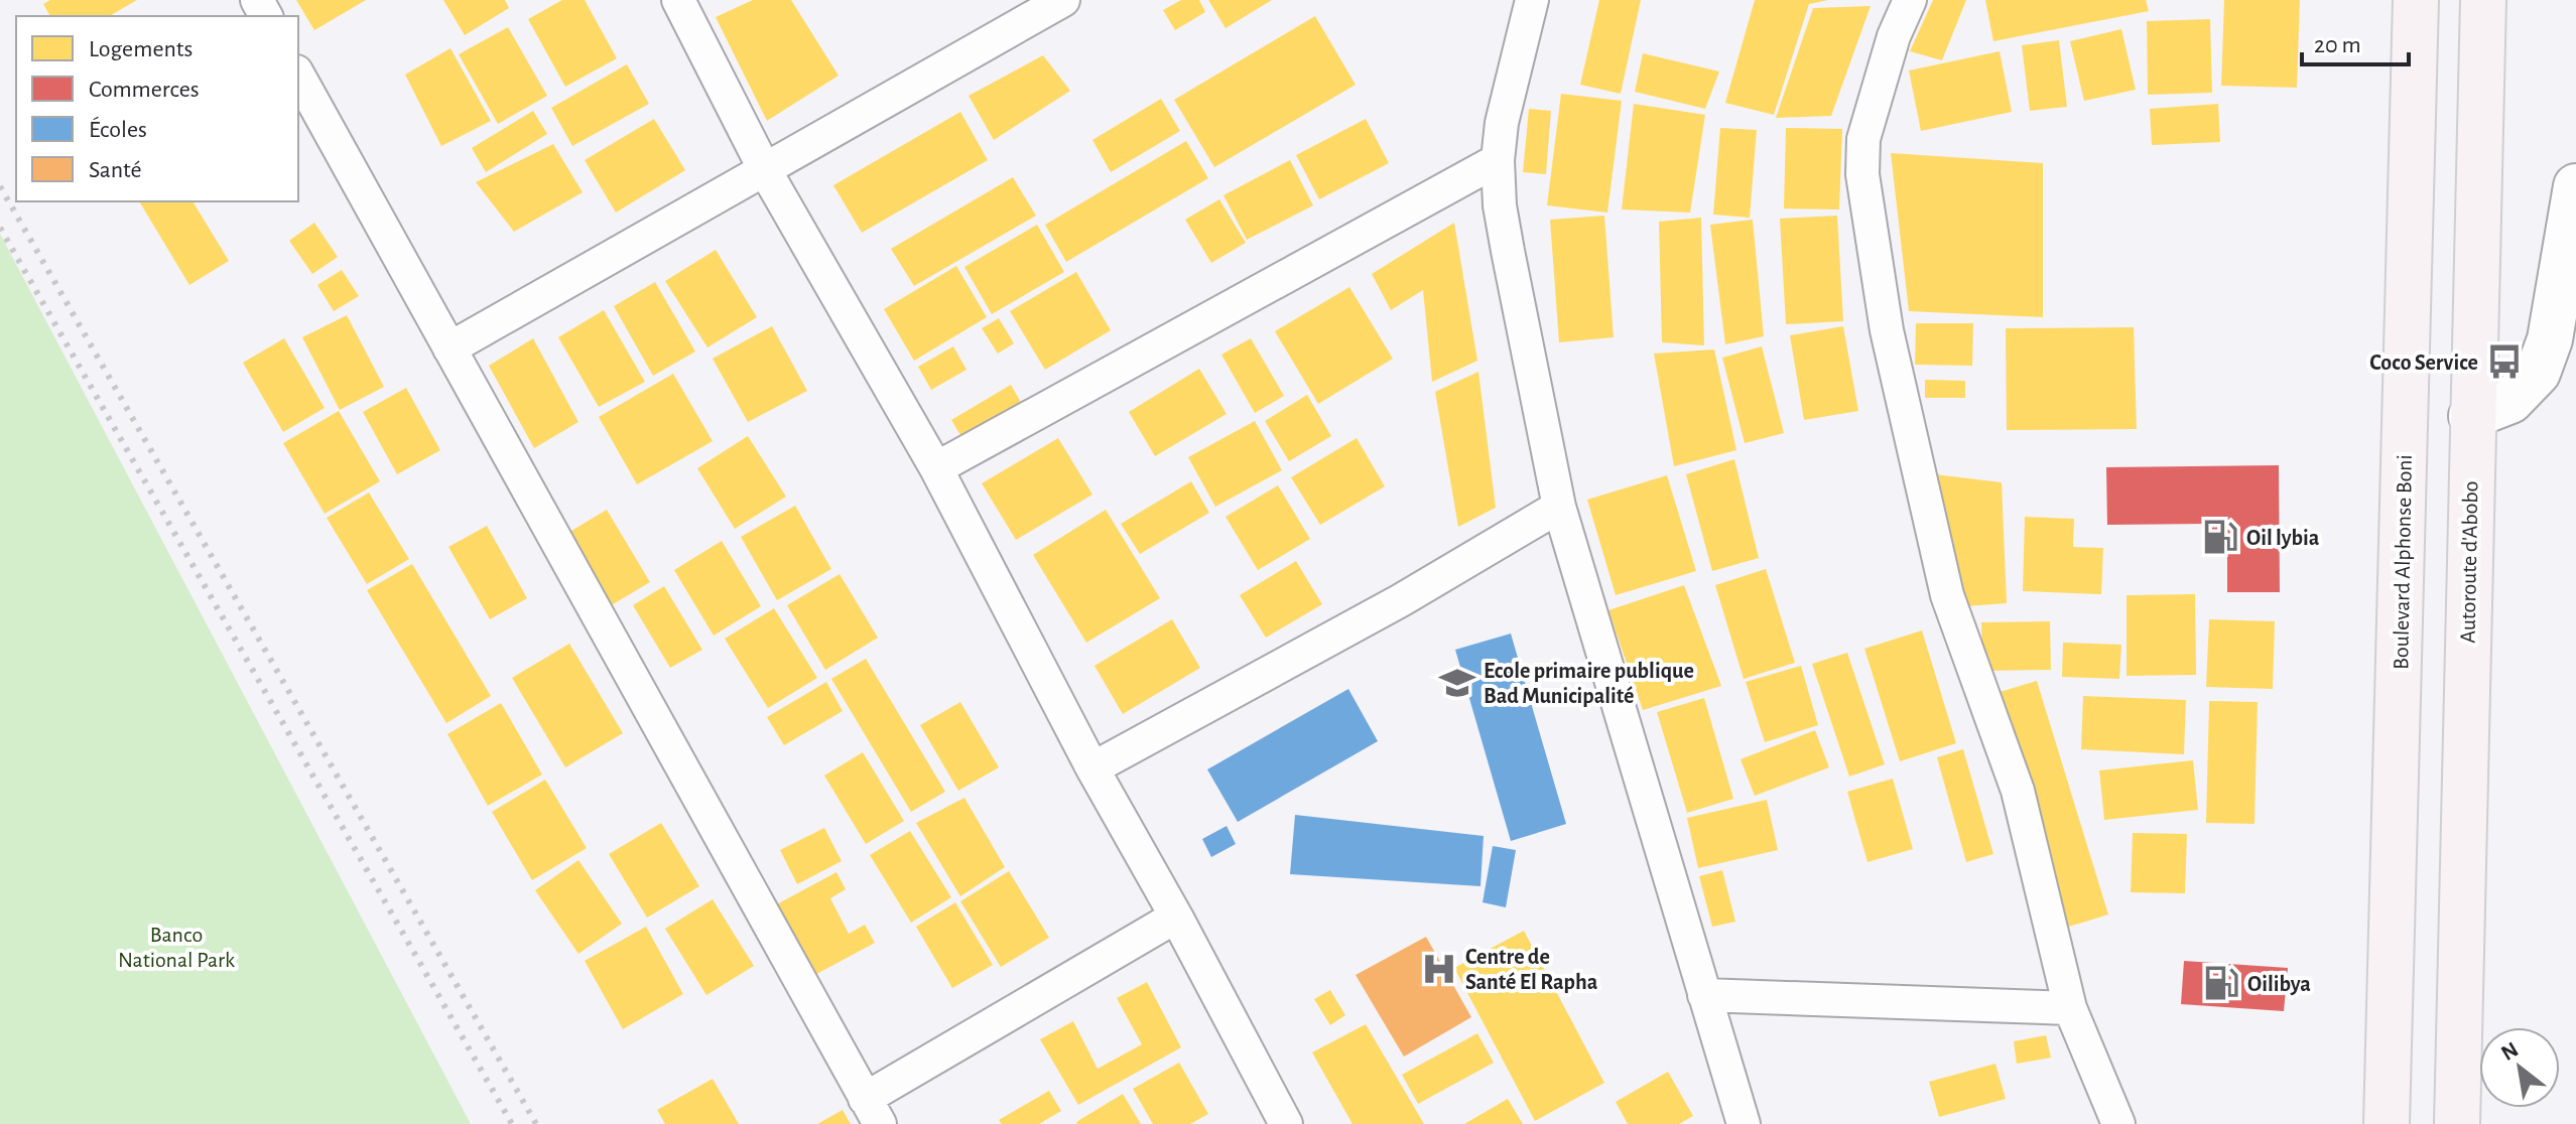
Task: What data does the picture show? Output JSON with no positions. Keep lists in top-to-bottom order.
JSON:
{
  "streets": {
    "main road": ["Boulevard Alphonse Boni", "Autoroute d'Abobo"]
  },
  "parks": ["Banco National Park"],
  "places": {
    "bus stop": ["Coco Service"],
    "fuel station": ["Oil lybia", "Oilibya"],
    "school or university": ["Ecole primaire publique Bad Municipalité"],
    "hospital": ["Centre de Santé El Rapha"]
  },
  "legend": [
    "Logements",
    "Commerces",
    "Écoles",
    "Santé"
  ],
  "scale_bar": "20 m",
  "north": "top left"
}
